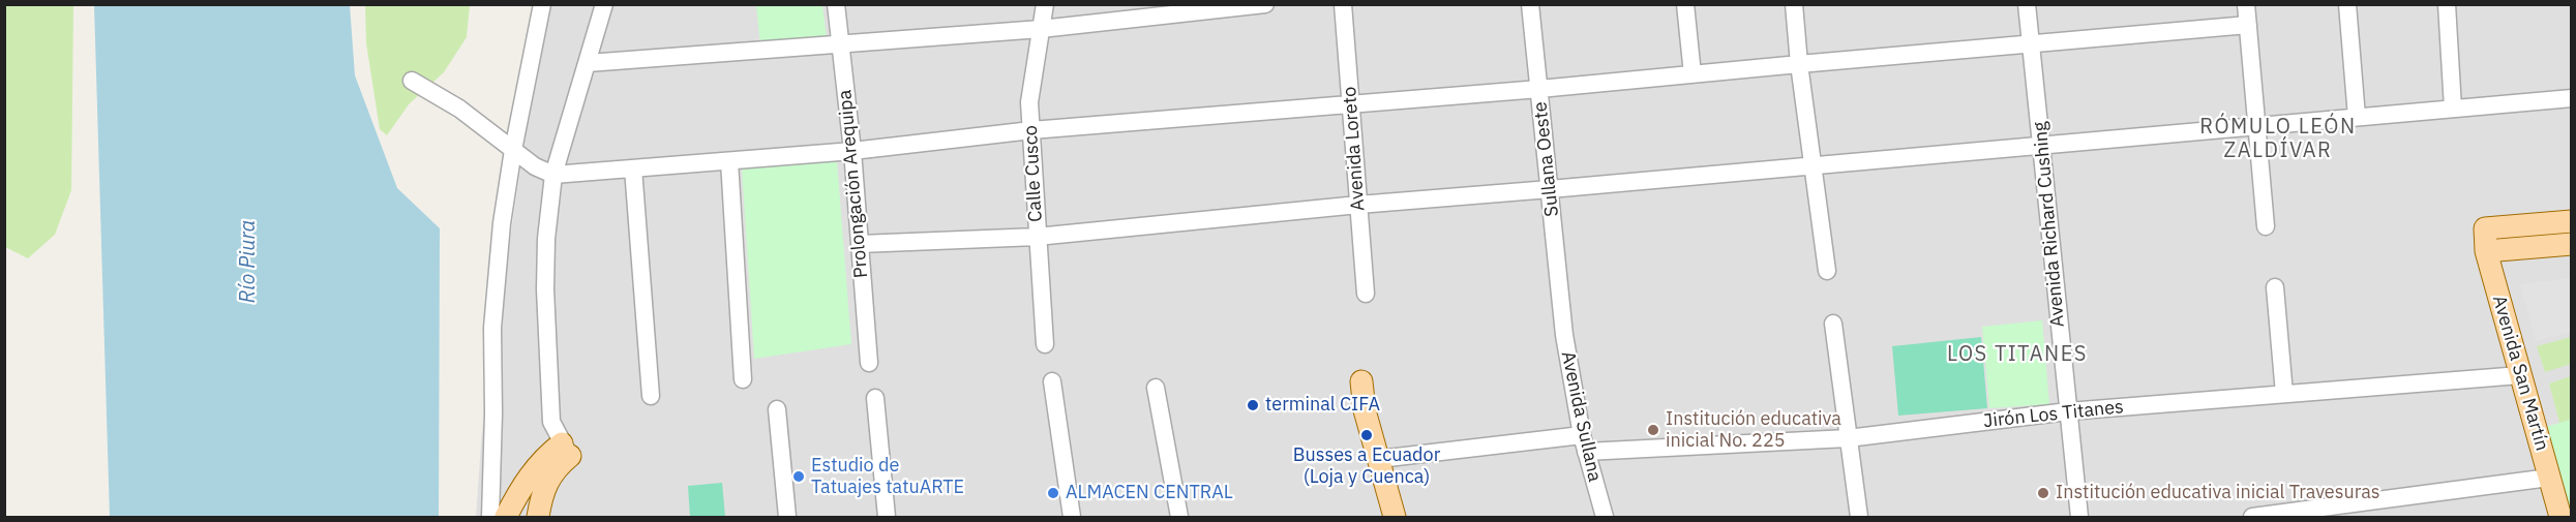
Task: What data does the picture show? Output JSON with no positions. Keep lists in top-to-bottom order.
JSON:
{
  "streets": {
    "main road": ["Avenida San Martín"],
    "street": [
      "Avenida Loreto",
      "Sullana Oeste",
      "Calle Cusco",
      "Prolongación Arequipa",
      "Avenida Richard Cushing",
      "Jirón Los Titanes",
      "Avenida Sullana"
    ]
  },
  "crossings": [
    ["Sullana Oeste", "Avenida Sullana"],
    ["Avenida Richard Cushing", "Jirón Los Titanes"],
    ["Avenida San Martín", "Jirón Los Titanes"],
    ["Jirón Los Titanes", "Avenida Sullana"]
  ],
  "districts": ["RÓMULO LEÓN ZALDÍVAR", "LOS TITANES"],
  "water": ["Río Piura"],
  "places": [
    "terminal CIFA",
    "Institución educativa inicial No. 225",
    "Busses a Ecuador (Loja y Cuenca)",
    "Estudio de Tatuajes tatuARTE",
    "ALMACEN CENTRAL",
    "Institución educativa inicial Travesuras"
  ]
}
